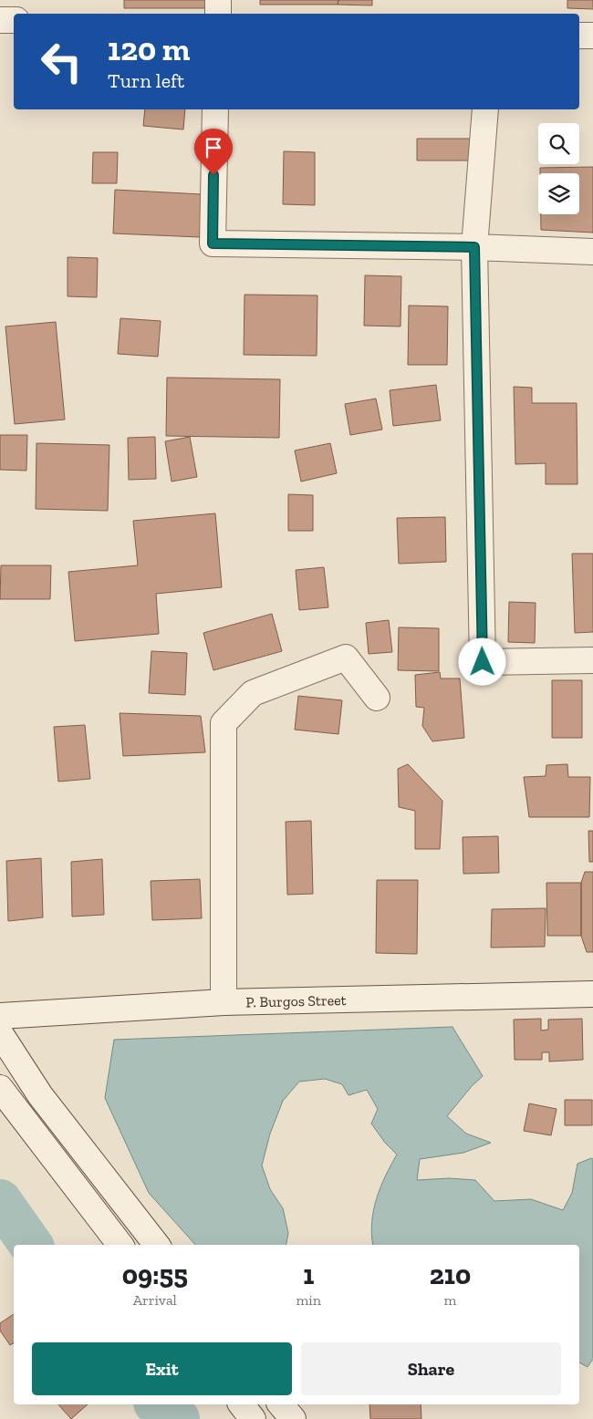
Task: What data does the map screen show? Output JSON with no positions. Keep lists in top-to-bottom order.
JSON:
{
  "streets": {
    "street": ["P. Burgos Street"]
  },
  "page": {
    "turn": ["120 m", "Turn left"],
    "eta": [
      "09:55",
      "Arrival",
      "1",
      "min",
      "210",
      "m"
    ],
    "buttons": ["Exit", "Share"]
  }
}
